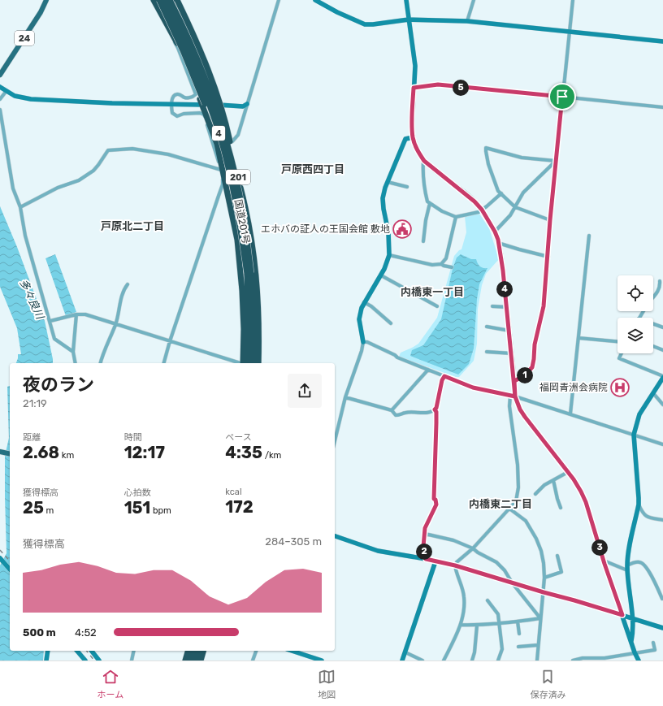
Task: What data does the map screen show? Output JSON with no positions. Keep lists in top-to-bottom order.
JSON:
{
  "streets": {
    "highway": ["4", "201", "国道201号"],
    "main road": ["24"]
  },
  "districts": [
    "戸原西四丁目",
    "戸原北二丁目",
    "内橋東一丁目",
    "内橋東二丁目"
  ],
  "water": ["多々良川"],
  "places": {
    "public building": ["エホバの証人の王国会館 敷地"],
    "hospital": ["福岡青洲会病院"]
  },
  "page": {
    "pins": [
      "5",
      "4",
      "1",
      "3",
      "2"
    ],
    "heading": ["夜のラン", "21:19"],
    "stats": [
      ["距離", "2.68 km"],
      ["時間", "12:17"],
      ["ペース", "4:35 /km"],
      ["獲得標高", "25 m"],
      ["心拍数", "151 bpm"],
      ["kcal", "172"]
    ],
    "chart": ["獲得標高", "284–305 m"],
    "list": [
      {
        "name": "500 m",
        "note": "4:52"
      }
    ],
    "tabs": ["ホーム", "地図", "保存済み"]
  }
}
